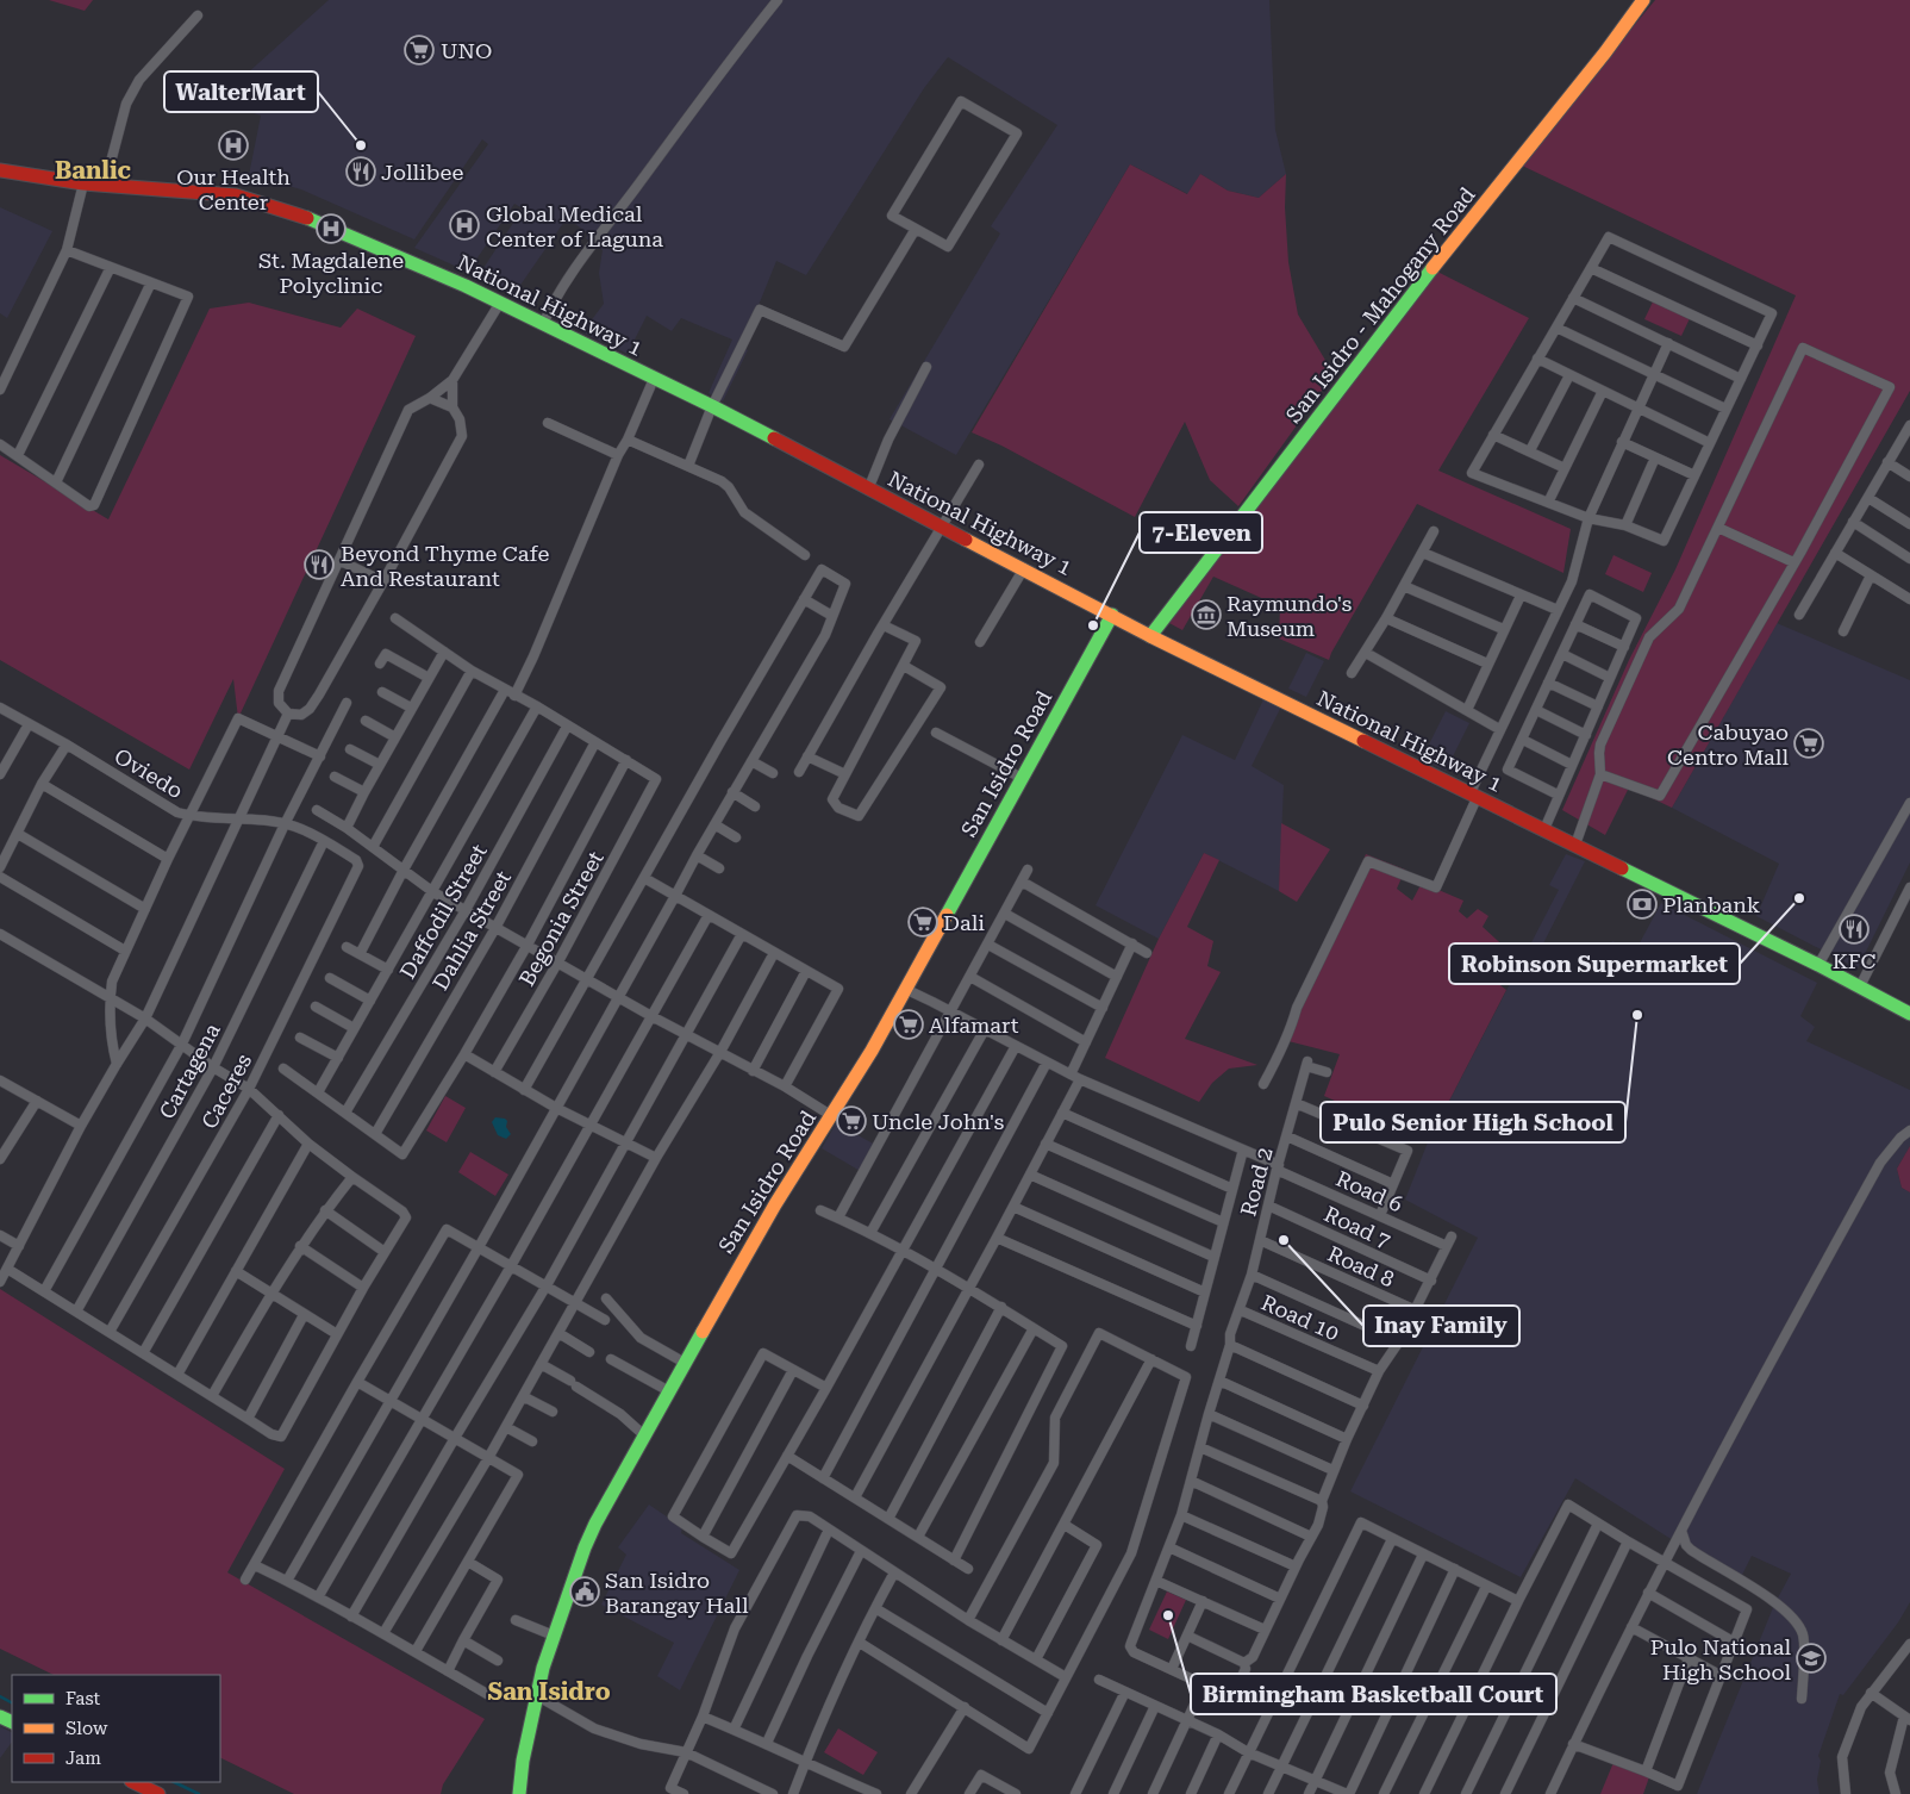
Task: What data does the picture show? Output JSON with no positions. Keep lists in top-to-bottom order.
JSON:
{
  "streets": {
    "main road": ["National Highway 1", "San Isidro - Mahogany Road", "San Isidro Road"],
    "street": [
      "Oviedo",
      "Daffodil Street",
      "Begonia Street",
      "Dahlia Street",
      "Cartagena",
      "Caceres",
      "Road 2",
      "Road 6",
      "Road 7",
      "Road 8",
      "Road 10"
    ]
  },
  "crossings": [
    ["National Highway 1", "San Isidro - Mahogany Road"],
    ["National Highway 1", "San Isidro Road"],
    ["San Isidro Road", "Road 6"],
    ["Oviedo", "Cartagena"],
    ["Oviedo", "Caceres"],
    ["Road 2", "Road 6"],
    ["Road 2", "Road 7"],
    ["Road 2", "Road 8"],
    ["Road 2", "Road 10"]
  ],
  "districts": ["Banlic", "San Isidro"],
  "places": {
    "supermarket": [
      "UNO",
      "Cabuyao Centro Mall",
      "Dali",
      "Alfamart",
      "Uncle John's"
    ],
    "hospital": ["Our Health Center", "Global Medical Center of Laguna", "St. Magdalene Polyclinic"],
    "other": [
      "WalterMart",
      "7-Eleven",
      "Robinson Supermarket",
      "Pulo Senior High School",
      "Inay Family",
      "Birmingham Basketball Court"
    ],
    "restaurant": ["Jollibee", "Beyond Thyme Cafe And Restaurant", "KFC"],
    "museum": ["Raymundo's Museum"],
    "bank": ["Planbank"],
    "public building": ["San Isidro Barangay Hall"],
    "school or university": ["Pulo National High School"]
  },
  "legend": ["Fast", "Slow", "Jam"]
}
